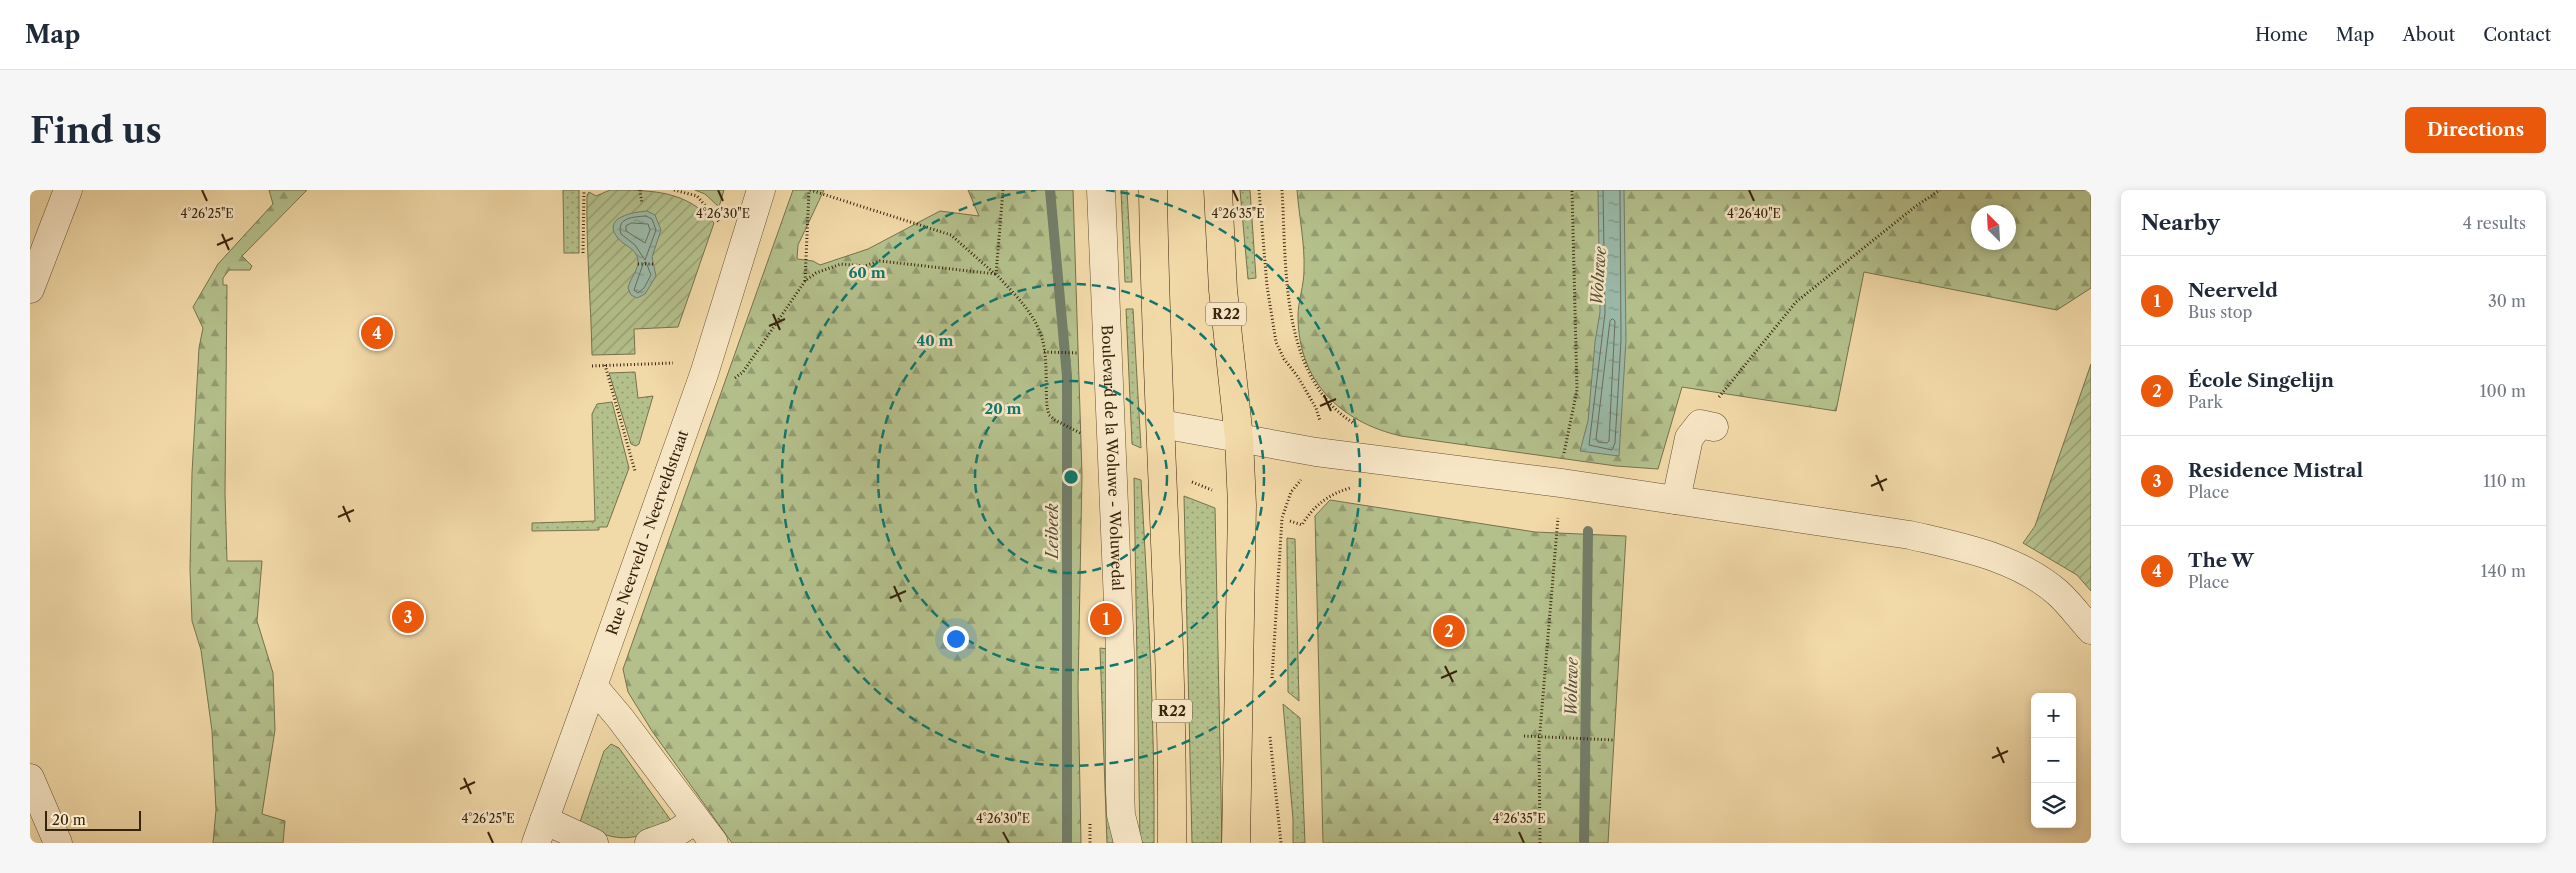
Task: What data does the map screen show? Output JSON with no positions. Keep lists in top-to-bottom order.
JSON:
{
  "streets": {
    "highway": ["R22"],
    "street": ["Boulevard de la Woluwe - Woluwedal", "Rue Neerveld - Neerveldstraat"]
  },
  "water": ["Woluwe", "Leibeek"],
  "scale_bar": "20 m",
  "north": "top left",
  "page": {
    "header": "Map",
    "nav": [
      "Home",
      "Map",
      "About",
      "Contact"
    ],
    "buttons": "Directions",
    "title": "Find us",
    "heading": ["Nearby", "4 results"],
    "list": [
      {
        "mark": "1",
        "name": "Neerveld",
        "note": "Bus stop",
        "value": "30 m"
      },
      {
        "mark": "2",
        "name": "École Singelijn",
        "note": "Park",
        "value": "100 m"
      },
      {
        "mark": "3",
        "name": "Residence Mistral",
        "note": "Place",
        "value": "110 m"
      },
      {
        "mark": "4",
        "name": "The W",
        "note": "Place",
        "value": "140 m"
      }
    ],
    "pins": [
      "4",
      "3",
      "1",
      "2"
    ],
    "map_buttons": ["+", "−"],
    "scale": "20 m"
  },
  "coordinates": [
    "4°26'25\"E",
    "4°26'30\"E",
    "4°26'35\"E",
    "4°26'40\"E"
  ],
  "rings": ["60 m", "40 m", "20 m"]
}
